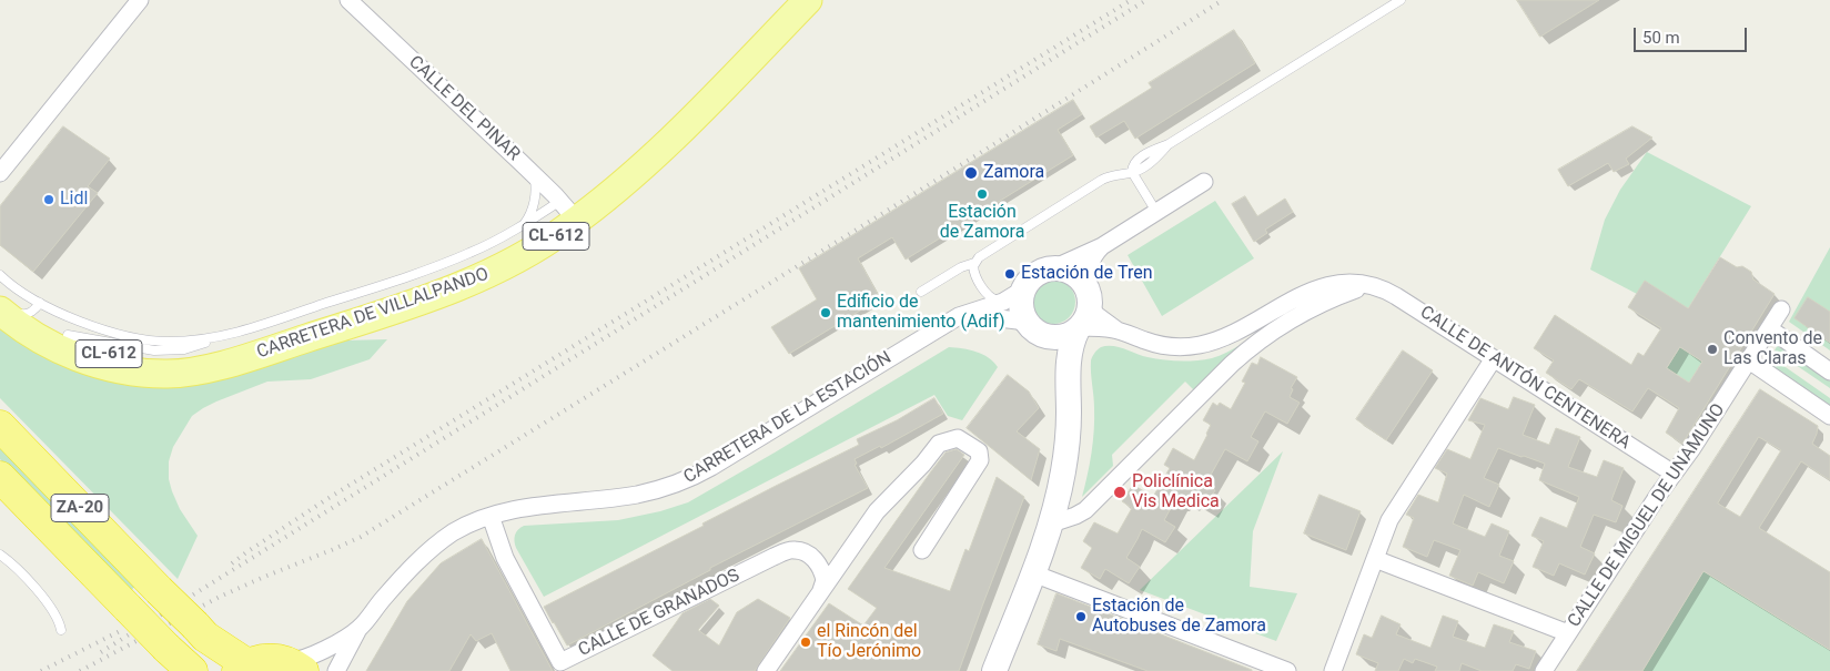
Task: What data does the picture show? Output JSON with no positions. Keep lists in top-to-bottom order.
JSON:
{
  "streets": {
    "highway": ["ZA-20"],
    "main road": ["CL-612", "CARRETERA DE VILLALPANDO"],
    "street": [
      "CALLE DEL PINAR",
      "CALLE DE ANTÓN CENTENERA",
      "CARRETERA DE LA ESTACIÓN",
      "CALLE DE MIGUEL DE UNAMUNO",
      "CALLE DE GRANADOS"
    ]
  },
  "crossings": [
    ["CALLE DEL PINAR", "CARRETERA DE VILLALPANDO"],
    ["CALLE DE ANTÓN CENTENERA", "CARRETERA DE LA ESTACIÓN"],
    ["CALLE DE ANTÓN CENTENERA", "CALLE DE MIGUEL DE UNAMUNO"],
    ["CARRETERA DE LA ESTACIÓN", "ZA-20"],
    ["CARRETERA DE LA ESTACIÓN", "CALLE DE GRANADOS"]
  ],
  "places": [
    "Zamora",
    "Estación de Zamora",
    "Lidl",
    "Estación de Tren",
    "Edificio de mantenimiento (Adif)",
    "Convento de Las Claras",
    "Policlínica Vis Medica",
    "Estación de Autobuses de Zamora",
    "el Rincón del Tío Jerónimo"
  ],
  "scale_bar": "50 m"
}
